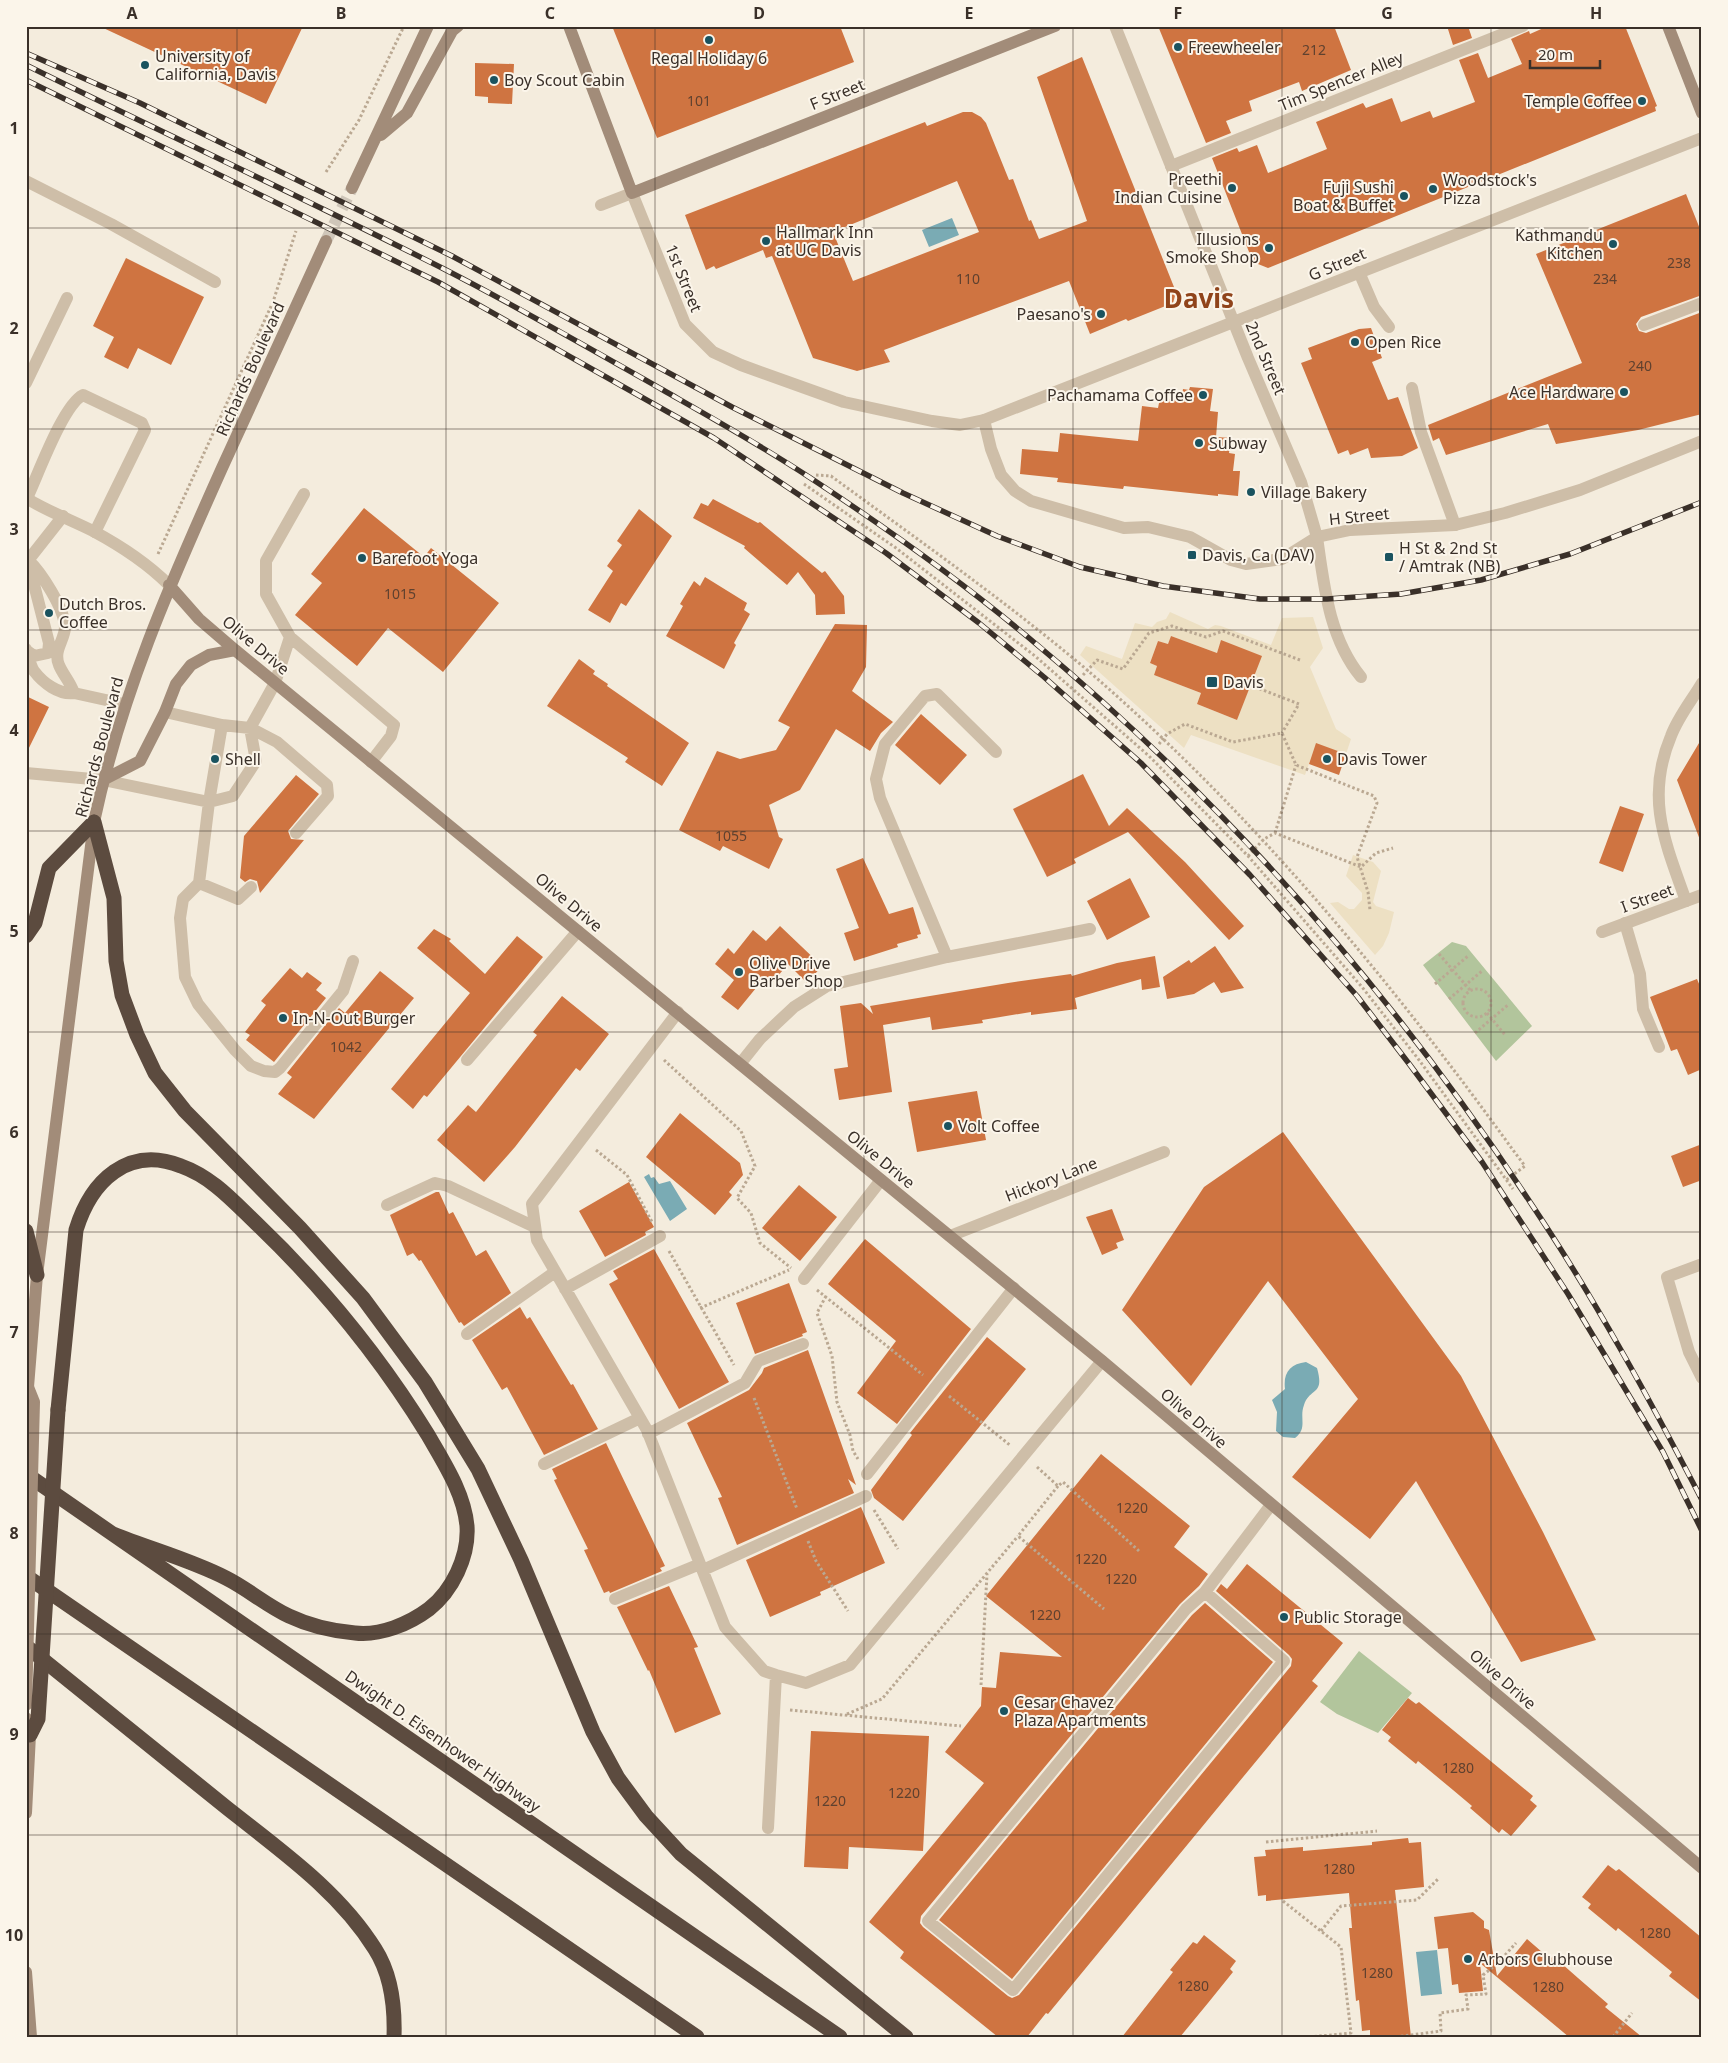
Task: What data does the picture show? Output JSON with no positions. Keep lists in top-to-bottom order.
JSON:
{
  "streets": {
    "highway": ["Dwight D. Eisenhower Highway"],
    "street": [
      "Tim Spencer Alley",
      "F Street",
      "G Street",
      "1st Street",
      "2nd Street",
      "Richards Boulevard",
      "H Street",
      "Olive Drive",
      "I Street",
      "Hickory Lane"
    ]
  },
  "crossings": [
    ["Tim Spencer Alley", "2nd Street"],
    ["F Street", "1st Street"],
    ["G Street", "1st Street"],
    ["G Street", "2nd Street"],
    ["G Street", "H Street"],
    ["1st Street", "H Street"],
    ["2nd Street", "H Street"],
    ["Richards Boulevard", "Olive Drive"],
    ["Olive Drive", "Hickory Lane"]
  ],
  "districts": ["Davis"],
  "places": {
    "other": [
      "Regal Holiday 6",
      "Freewheeler",
      "University of California, Davis",
      "Boy Scout Cabin",
      "Temple Coffee",
      "Preethi Indian Cuisine",
      "Woodstock's Pizza",
      "Fuji Sushi Boat & Buffet",
      "Hallmark Inn at UC Davis",
      "Kathmandu Kitchen",
      "Illusions Smoke Shop",
      "Paesano's",
      "Open Rice",
      "Ace Hardware",
      "Pachamama Coffee",
      "Subway",
      "Village Bakery",
      "Barefoot Yoga",
      "Dutch Bros. Coffee",
      "Shell",
      "Davis Tower",
      "Olive Drive Barber Shop",
      "In-N-Out Burger",
      "Volt Coffee",
      "Public Storage",
      "Cesar Chavez Plaza Apartments",
      "Arbors Clubhouse"
    ],
    "transit": ["Davis, Ca (DAV)", "H St & 2nd St / Amtrak (NB)", "Davis"]
  },
  "house_numbers": [
    "212",
    "101",
    "238",
    "110",
    "234",
    "240",
    "1015",
    "1055",
    "1042",
    "1220",
    "1220",
    "1220",
    "1220",
    "1280",
    "1220",
    "1220",
    "1280",
    "1280",
    "1280",
    "1280",
    "1280"
  ],
  "scale_bar": "20 m",
  "grid": {
    "columns": [
      "A",
      "B",
      "C",
      "D",
      "E",
      "F",
      "G",
      "H"
    ],
    "rows": [
      "1",
      "2",
      "3",
      "4",
      "5",
      "6",
      "7",
      "8",
      "9",
      "10"
    ]
  }
}
